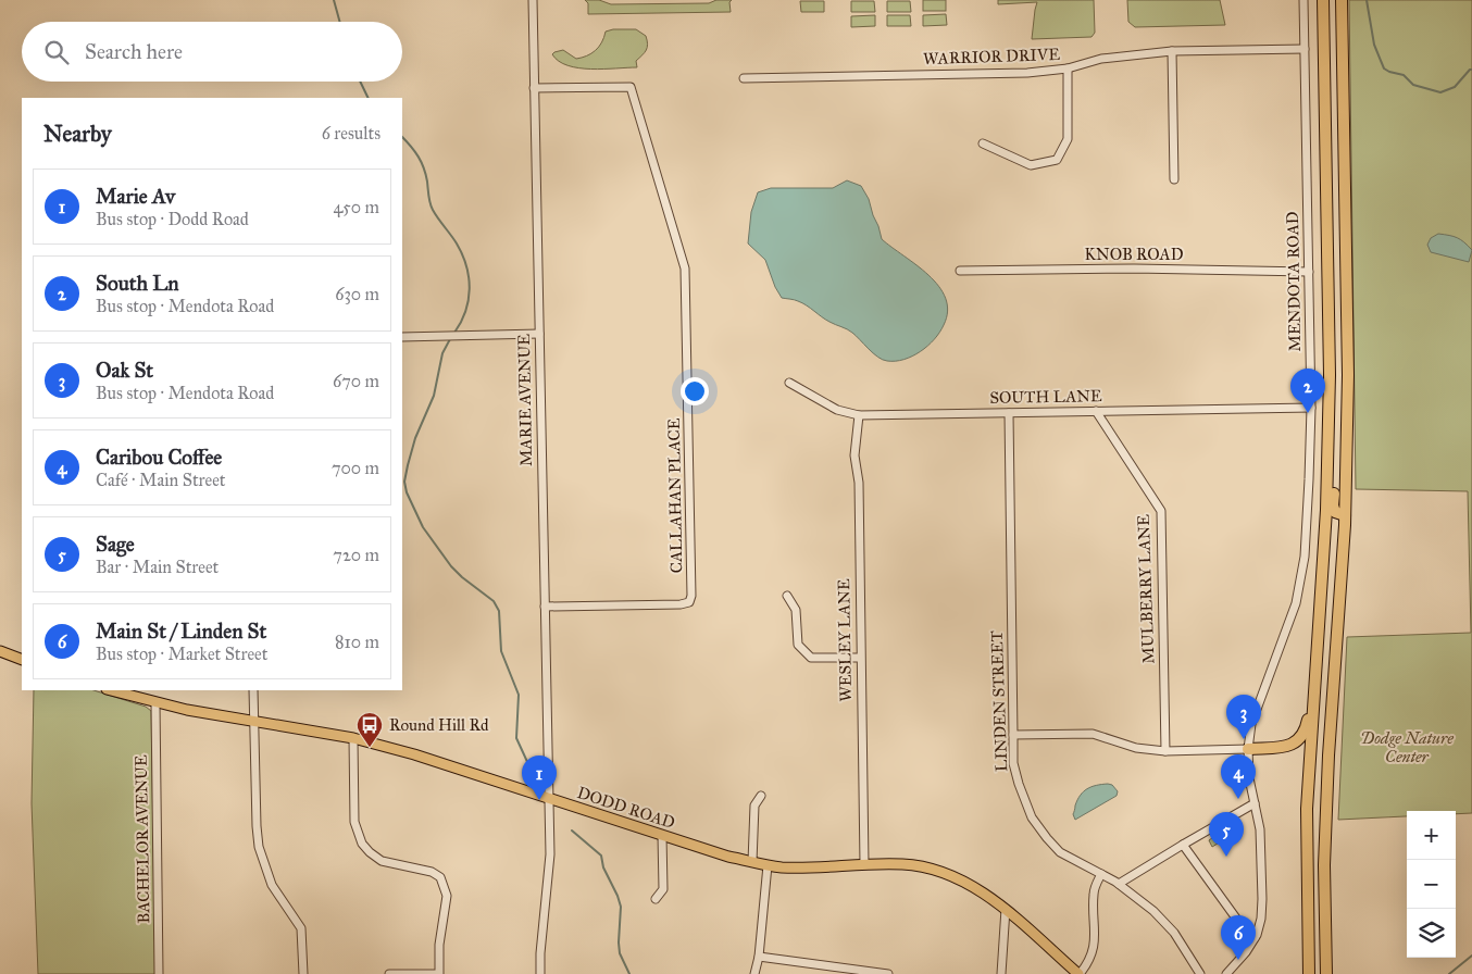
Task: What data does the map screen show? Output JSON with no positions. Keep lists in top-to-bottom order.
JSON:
{
  "streets": {
    "main road": ["DODD ROAD"],
    "street": [
      "WARRIOR DRIVE",
      "KNOB ROAD",
      "MENDOTA ROAD",
      "SOUTH LANE",
      "MARIE AVENUE",
      "CALLAHAN PLACE",
      "MULBERRY LANE",
      "WESLEY LANE",
      "LINDEN STREET",
      "BACHELOR AVENUE"
    ]
  },
  "crossings": [
    ["WARRIOR DRIVE", "MENDOTA ROAD"],
    ["KNOB ROAD", "MENDOTA ROAD"],
    ["MENDOTA ROAD", "SOUTH LANE"],
    ["SOUTH LANE", "MULBERRY LANE"],
    ["SOUTH LANE", "WESLEY LANE"],
    ["SOUTH LANE", "LINDEN STREET"],
    ["MARIE AVENUE", "CALLAHAN PLACE"],
    ["MARIE AVENUE", "DODD ROAD"],
    ["WESLEY LANE", "DODD ROAD"],
    ["DODD ROAD", "BACHELOR AVENUE"]
  ],
  "parks": ["Dodge Nature Center"],
  "places": {
    "bus stop": ["Round Hill Rd"]
  },
  "page": {
    "search": "Search here",
    "heading": ["Nearby", "6 results"],
    "list": [
      {
        "mark": "1",
        "name": "Marie Av",
        "note": "Bus stop · Dodd Road",
        "value": "450 m"
      },
      {
        "mark": "2",
        "name": "South Ln",
        "note": "Bus stop · Mendota Road",
        "value": "630 m"
      },
      {
        "mark": "3",
        "name": "Oak St",
        "note": "Bus stop · Mendota Road",
        "value": "670 m"
      },
      {
        "mark": "4",
        "name": "Caribou Coffee",
        "note": "Café · Main Street",
        "value": "700 m"
      },
      {
        "mark": "5",
        "name": "Sage",
        "note": "Bar · Main Street",
        "value": "720 m"
      },
      {
        "mark": "6",
        "name": "Main St / Linden St",
        "note": "Bus stop · Market Street",
        "value": "810 m"
      }
    ],
    "pins": [
      "2",
      "3",
      "4",
      "1",
      "5",
      "6"
    ],
    "map_buttons": ["+", "−"]
  }
}
